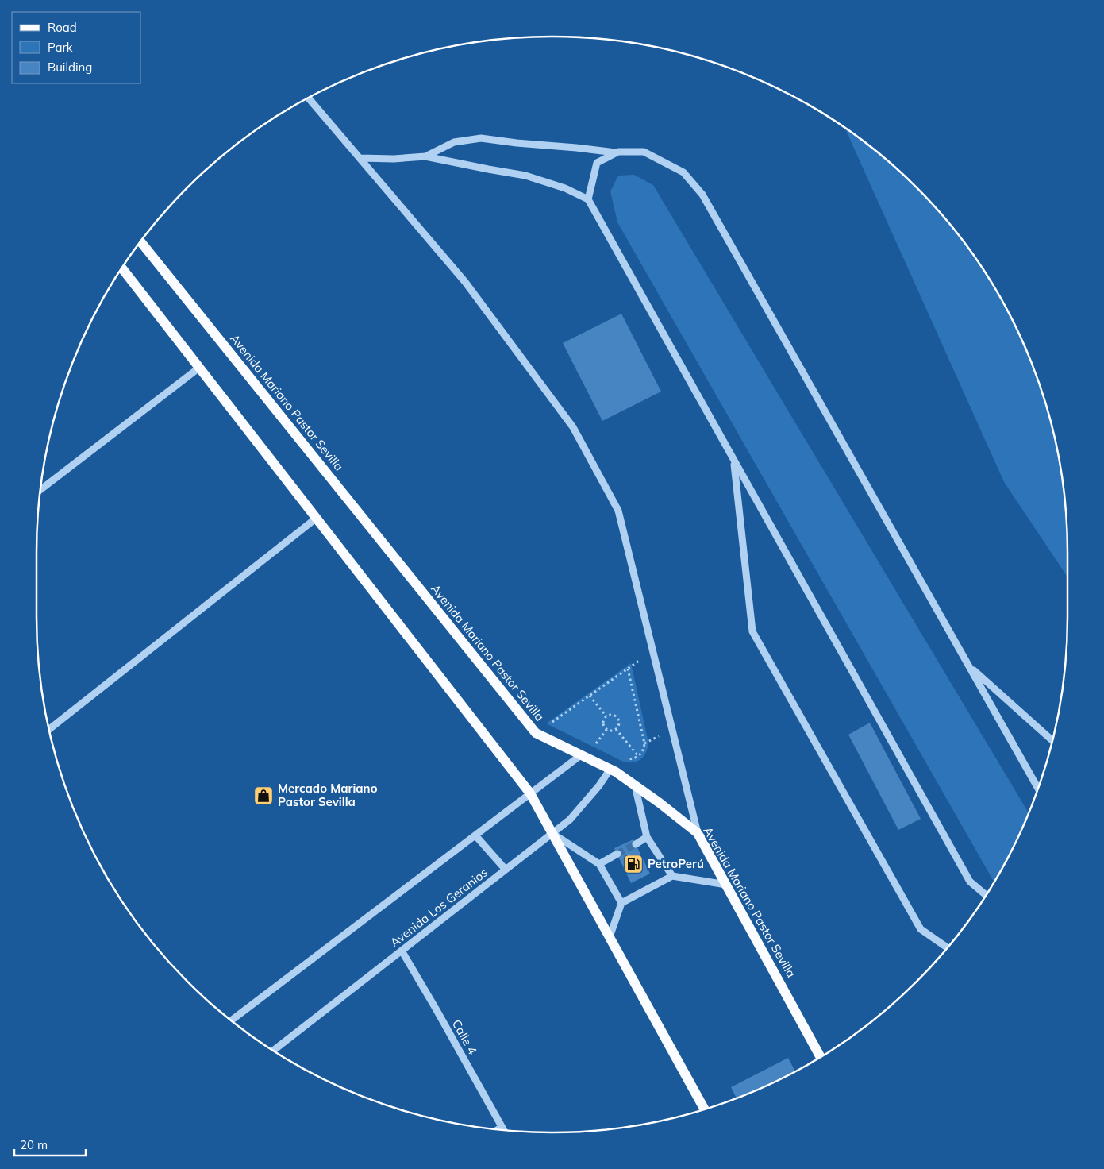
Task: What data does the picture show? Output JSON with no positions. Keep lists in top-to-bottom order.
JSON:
{
  "streets": {
    "main road": ["Avenida Mariano Pastor Sevilla"],
    "street": ["Avenida Los Geranios", "Calle 4"]
  },
  "crossings": [
    ["Avenida Mariano Pastor Sevilla", "Avenida Los Geranios"],
    ["Avenida Los Geranios", "Calle 4"]
  ],
  "places": {
    "shop": ["Mercado Mariano Pastor Sevilla"],
    "fuel station": ["PetroPerú"]
  },
  "legend": ["Road", "Park", "Building"],
  "scale_bar": "20 m"
}
